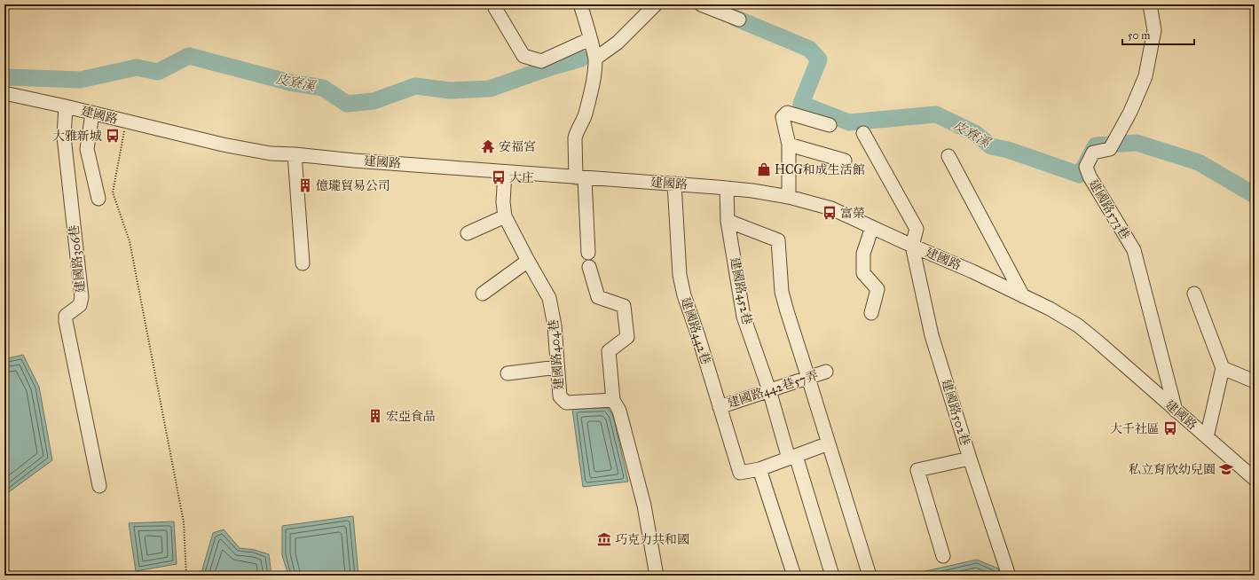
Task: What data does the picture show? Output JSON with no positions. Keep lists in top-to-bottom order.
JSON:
{
  "streets": {
    "street": [
      "建國路",
      "建國路573巷",
      "建國路306巷",
      "建國路452巷",
      "建國路442巷",
      "建國路404巷",
      "建國路442巷57弄",
      "建國路502巷"
    ]
  },
  "crossings": [
    ["建國路", "建國路573巷"],
    ["建國路", "建國路306巷"],
    ["建國路", "建國路452巷"],
    ["建國路", "建國路442巷"],
    ["建國路", "建國路404巷"],
    ["建國路", "建國路502巷"],
    ["建國路452巷", "建國路442巷57弄"],
    ["建國路442巷", "建國路442巷57弄"]
  ],
  "water": ["皮寮溪"],
  "places": {
    "bus stop": [
      "大雅新城",
      "大庄",
      "富榮",
      "大千社區"
    ],
    "temple": ["安福宮"],
    "shop": ["HCG和成生活館"],
    "building": ["億瓏貿易公司", "宏亞食品"],
    "school or university": ["私立育欣幼兒園"],
    "museum": ["巧克力共和國"]
  },
  "scale_bar": "50 m"
}
